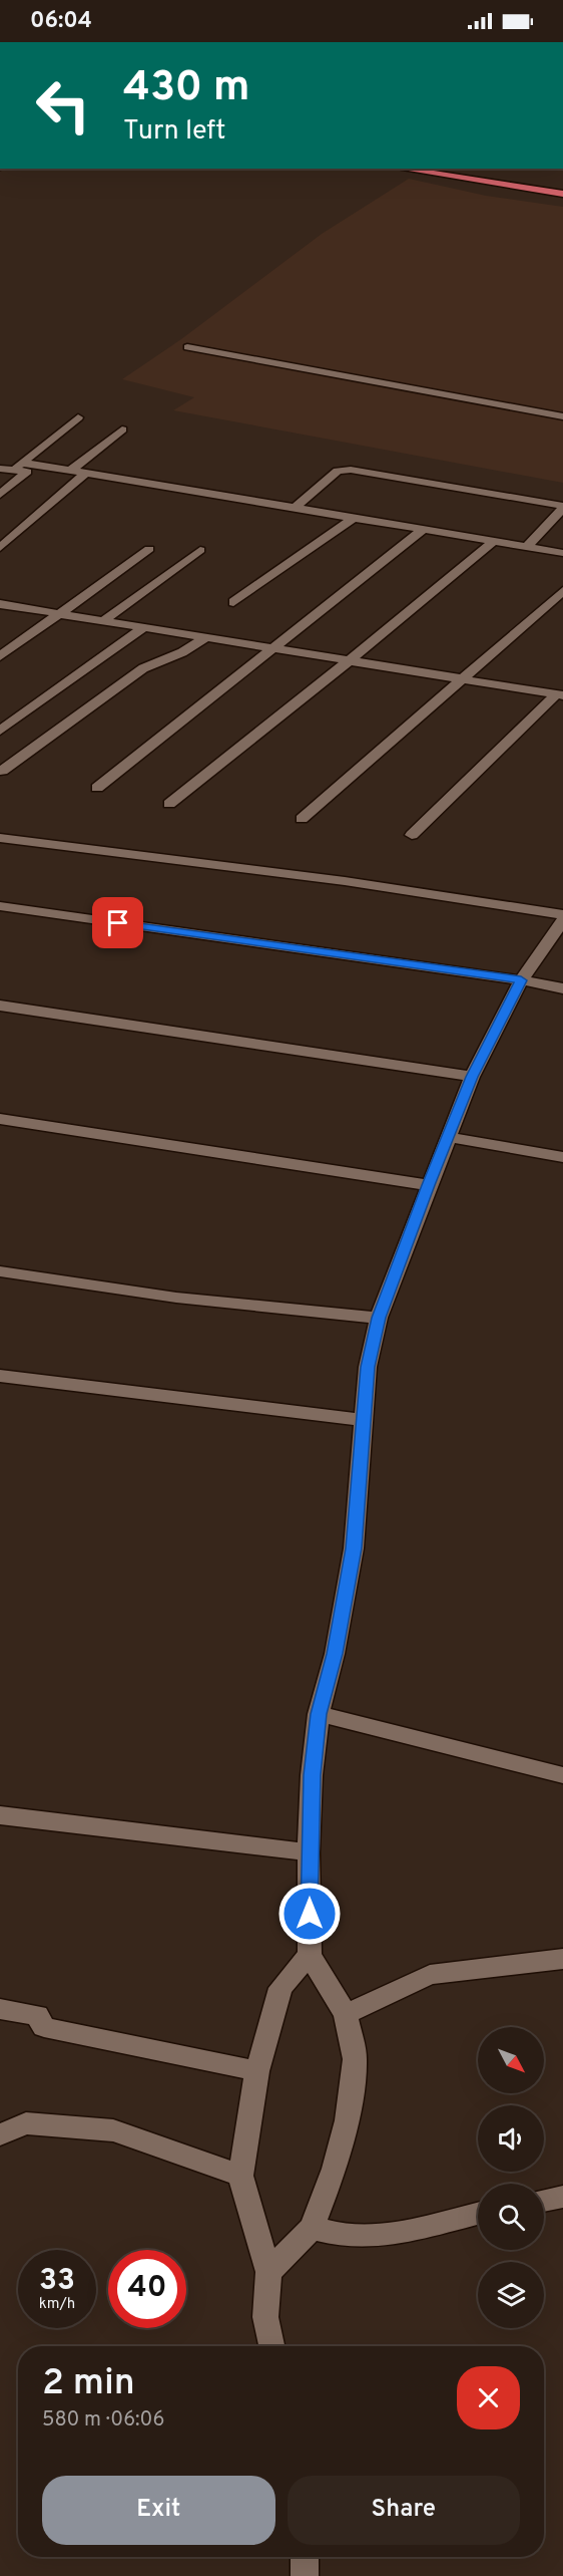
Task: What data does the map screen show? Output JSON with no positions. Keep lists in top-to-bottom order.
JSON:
{
  "north": "bottom right",
  "page": {
    "status": "06:04",
    "turn": ["430 m", "Turn left"],
    "speed": "33 km/h",
    "limit": "40",
    "heading": ["2 min", "580 m · 06:06"],
    "buttons": ["Exit", "Share"]
  }
}
